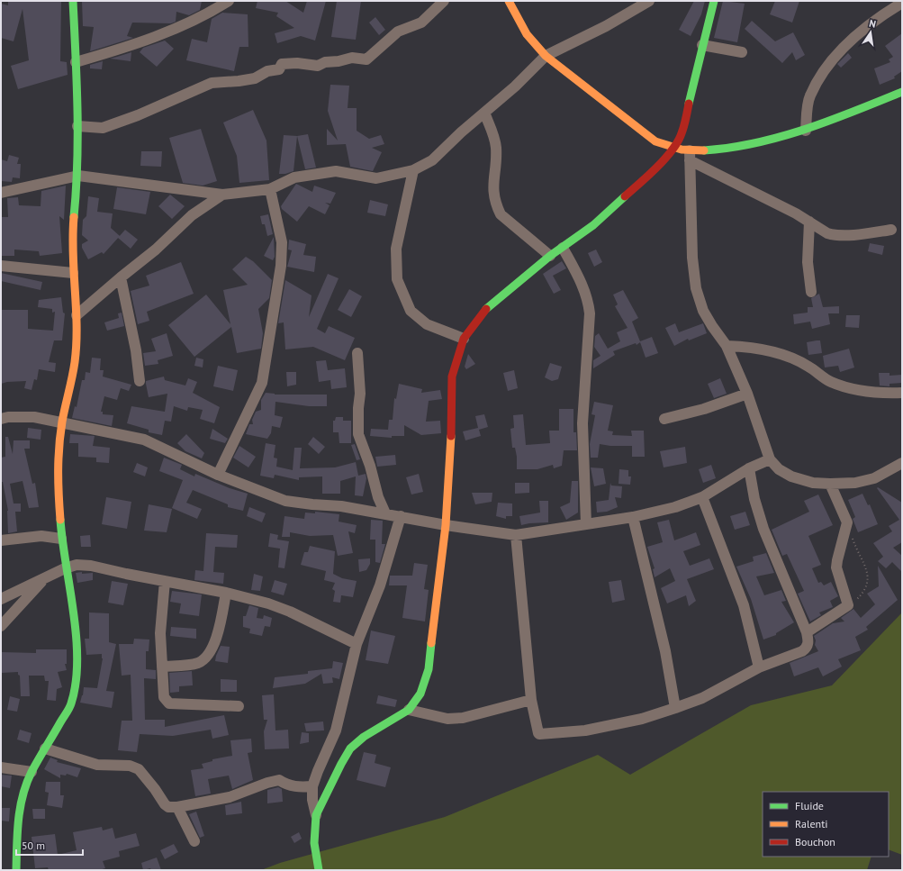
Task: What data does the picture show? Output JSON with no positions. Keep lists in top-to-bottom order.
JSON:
{
  "legend": ["Fluide", "Ralenti", "Bouchon"],
  "scale_bar": "50 m",
  "north": "top"
}
